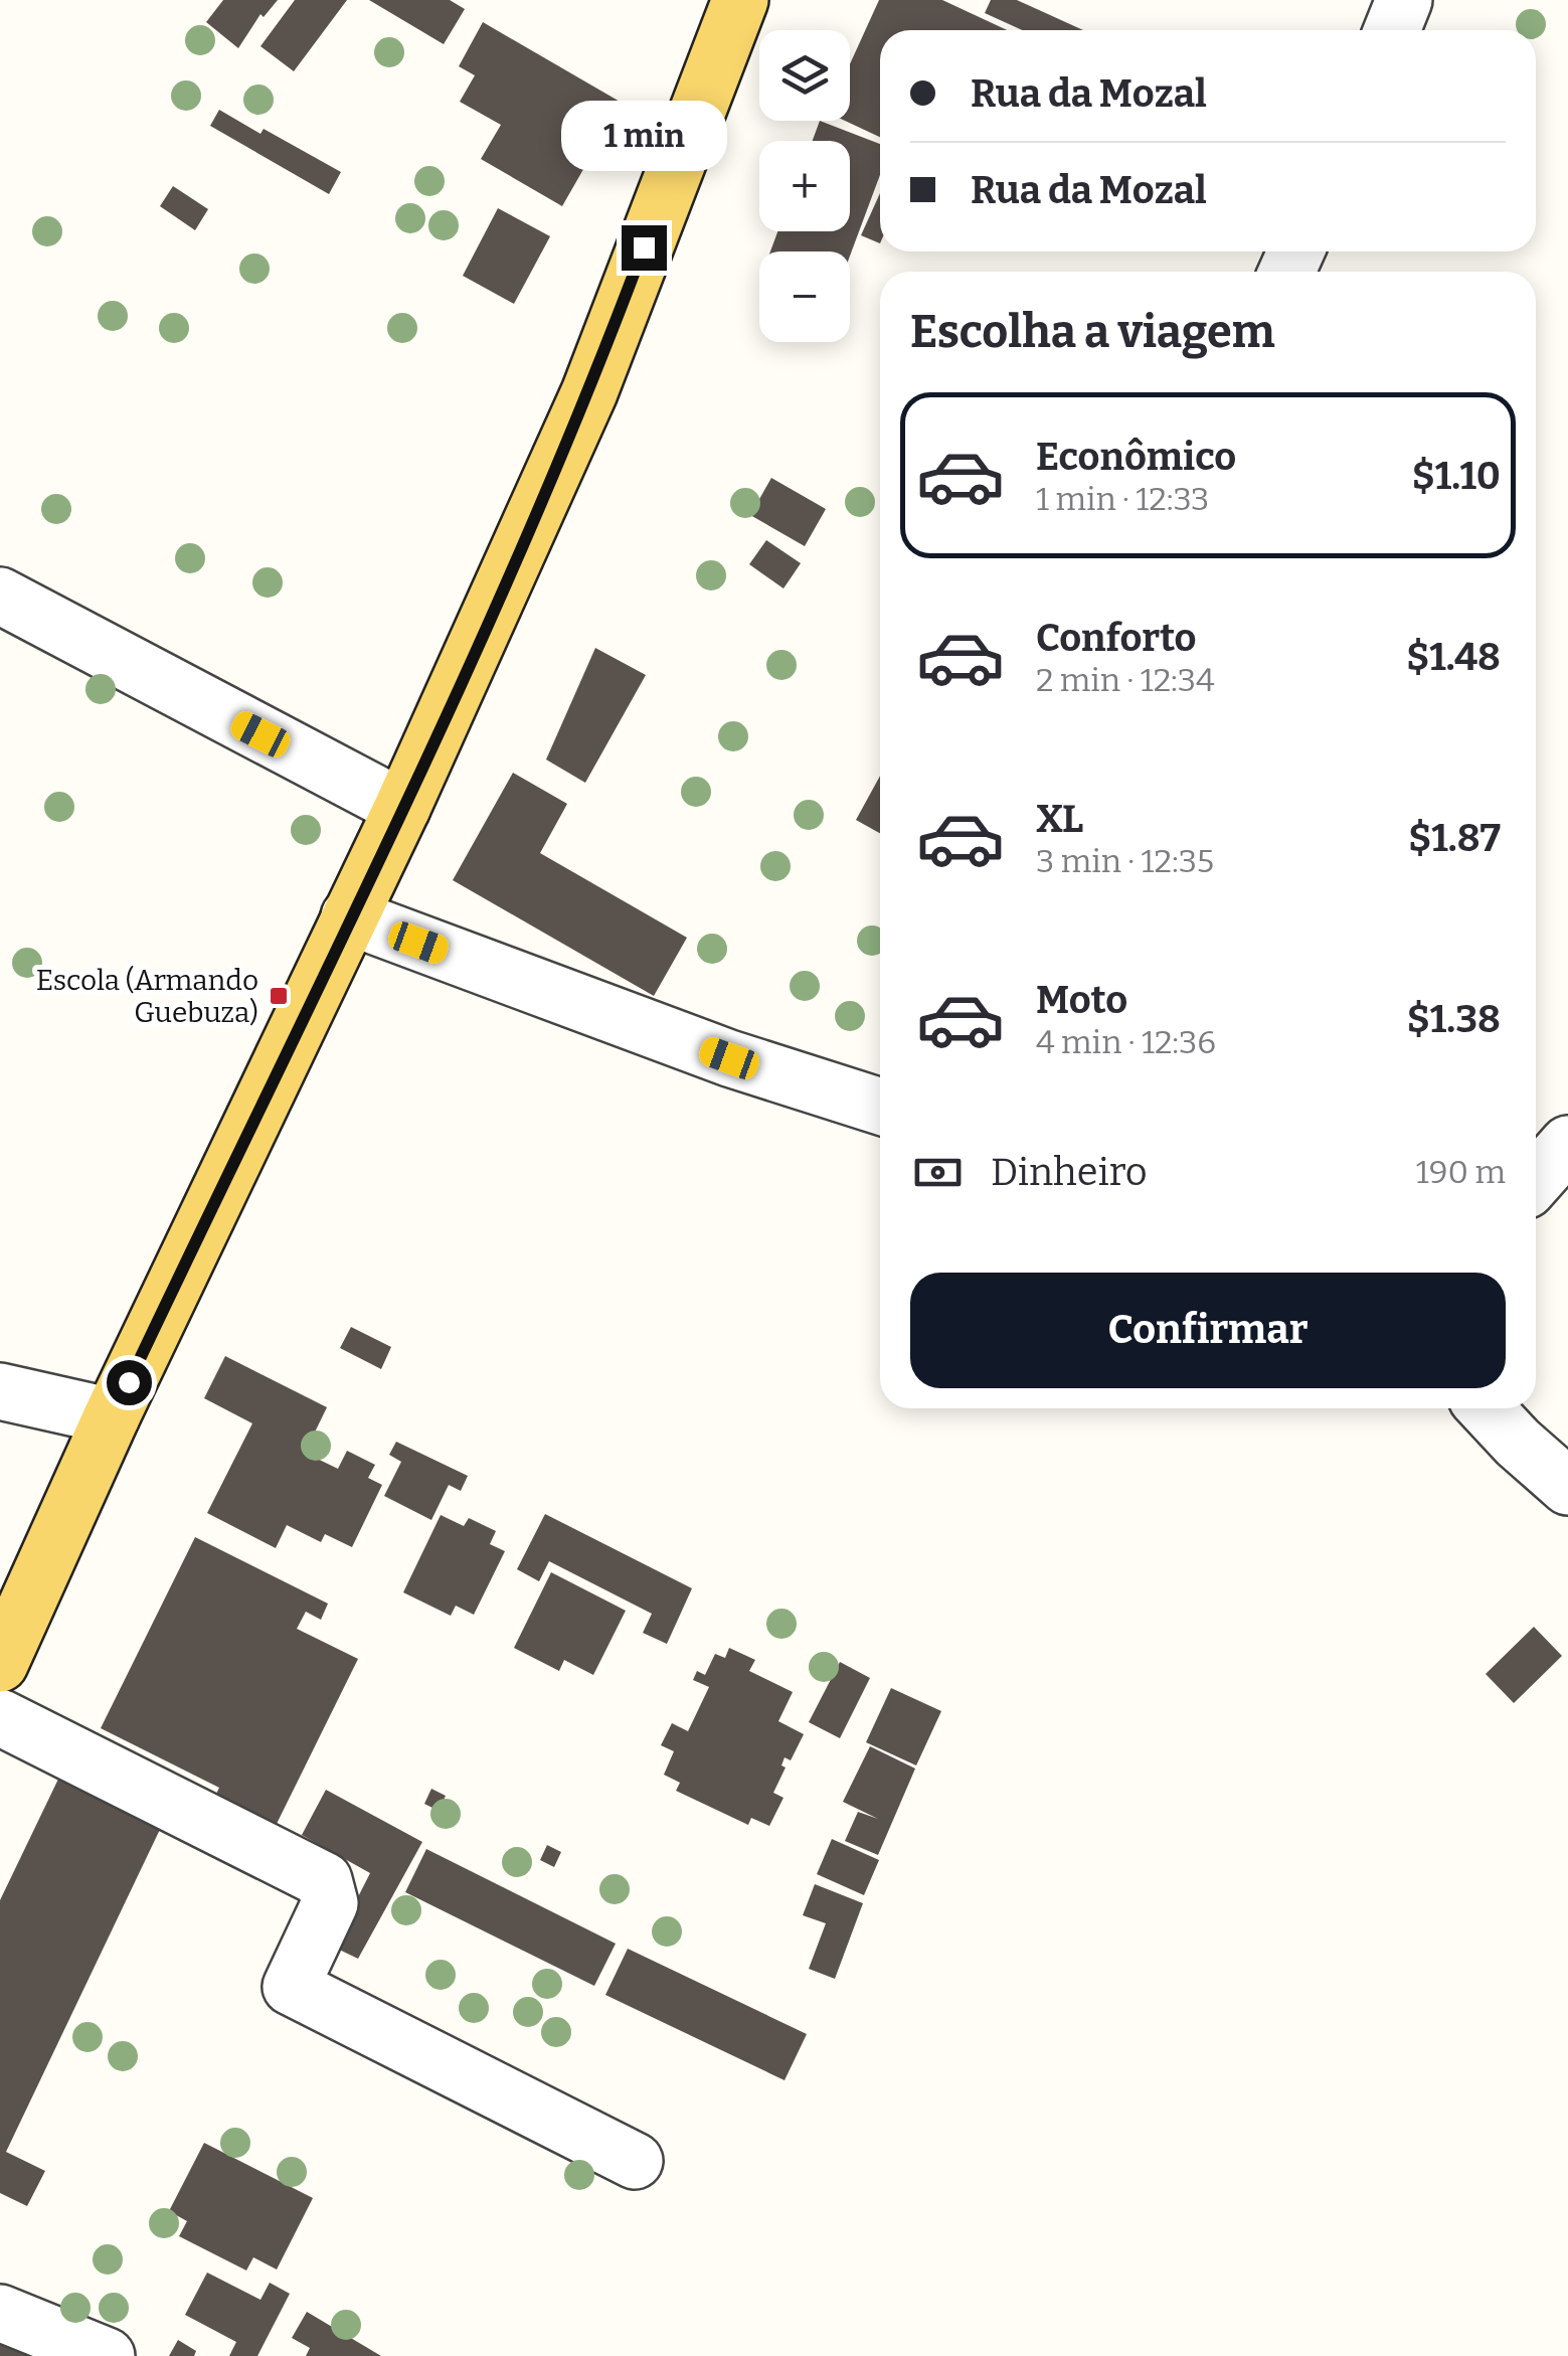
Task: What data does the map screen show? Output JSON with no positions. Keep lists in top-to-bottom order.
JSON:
{
  "places": {
    "transit": ["Escola (Armando Guebuza)"]
  },
  "page": {
    "map_buttons": ["+", "−"],
    "banner": ["Rua da Mozal", "Rua da Mozal"],
    "bubble": "1 min",
    "heading": "Escolha a viagem",
    "list": [
      {
        "name": "Econômico",
        "note": "1 min · 12:33",
        "value": "$1.10"
      },
      {
        "name": "Conforto",
        "note": "2 min · 12:34",
        "value": "$1.48"
      },
      {
        "name": "XL",
        "note": "3 min · 12:35",
        "value": "$1.87"
      },
      {
        "name": "Moto",
        "note": "4 min · 12:36",
        "value": "$1.38"
      }
    ],
    "pay": ["Dinheiro", "190 m"],
    "buttons": "Confirmar"
  }
}
